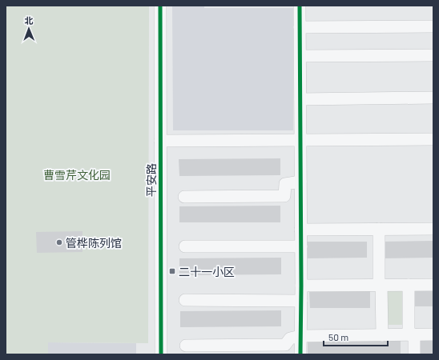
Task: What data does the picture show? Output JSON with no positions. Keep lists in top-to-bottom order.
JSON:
{
  "streets": {
    "street": ["平安路"]
  },
  "parks": ["曹雪芹文化园"],
  "places": {
    "other": ["管桦陈列馆"],
    "transit": ["二十一小区"]
  },
  "scale_bar": "50 m",
  "north": "top"
}
